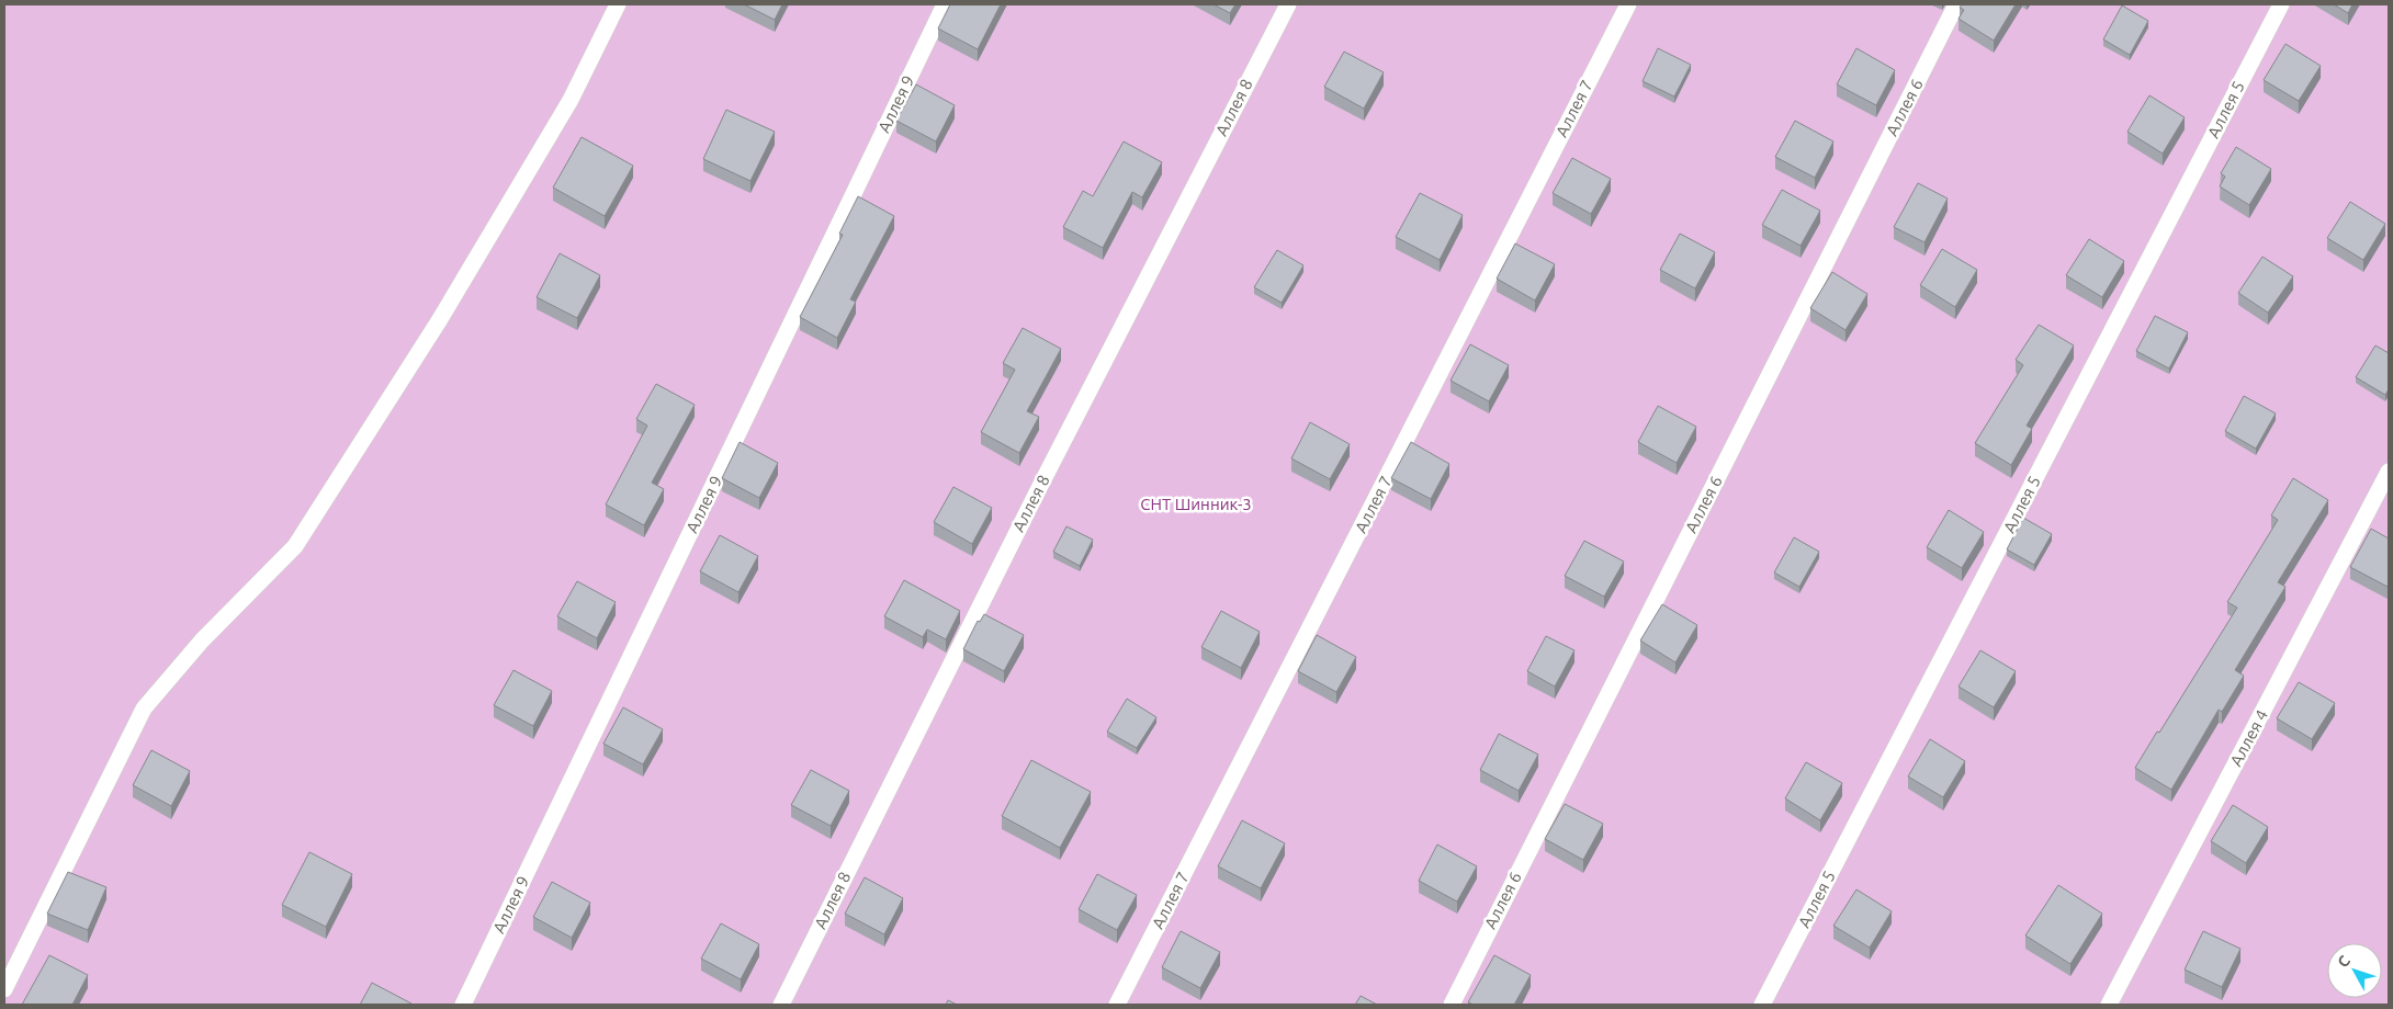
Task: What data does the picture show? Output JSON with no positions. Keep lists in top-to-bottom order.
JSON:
{
  "streets": {
    "lane": [
      "Аллея 9",
      "Аллея 8",
      "Аллея 6",
      "Аллея 7",
      "Аллея 5",
      "Аллея 4"
    ]
  },
  "parks": ["СНТ Шинник-3"],
  "north": "top left"
}
